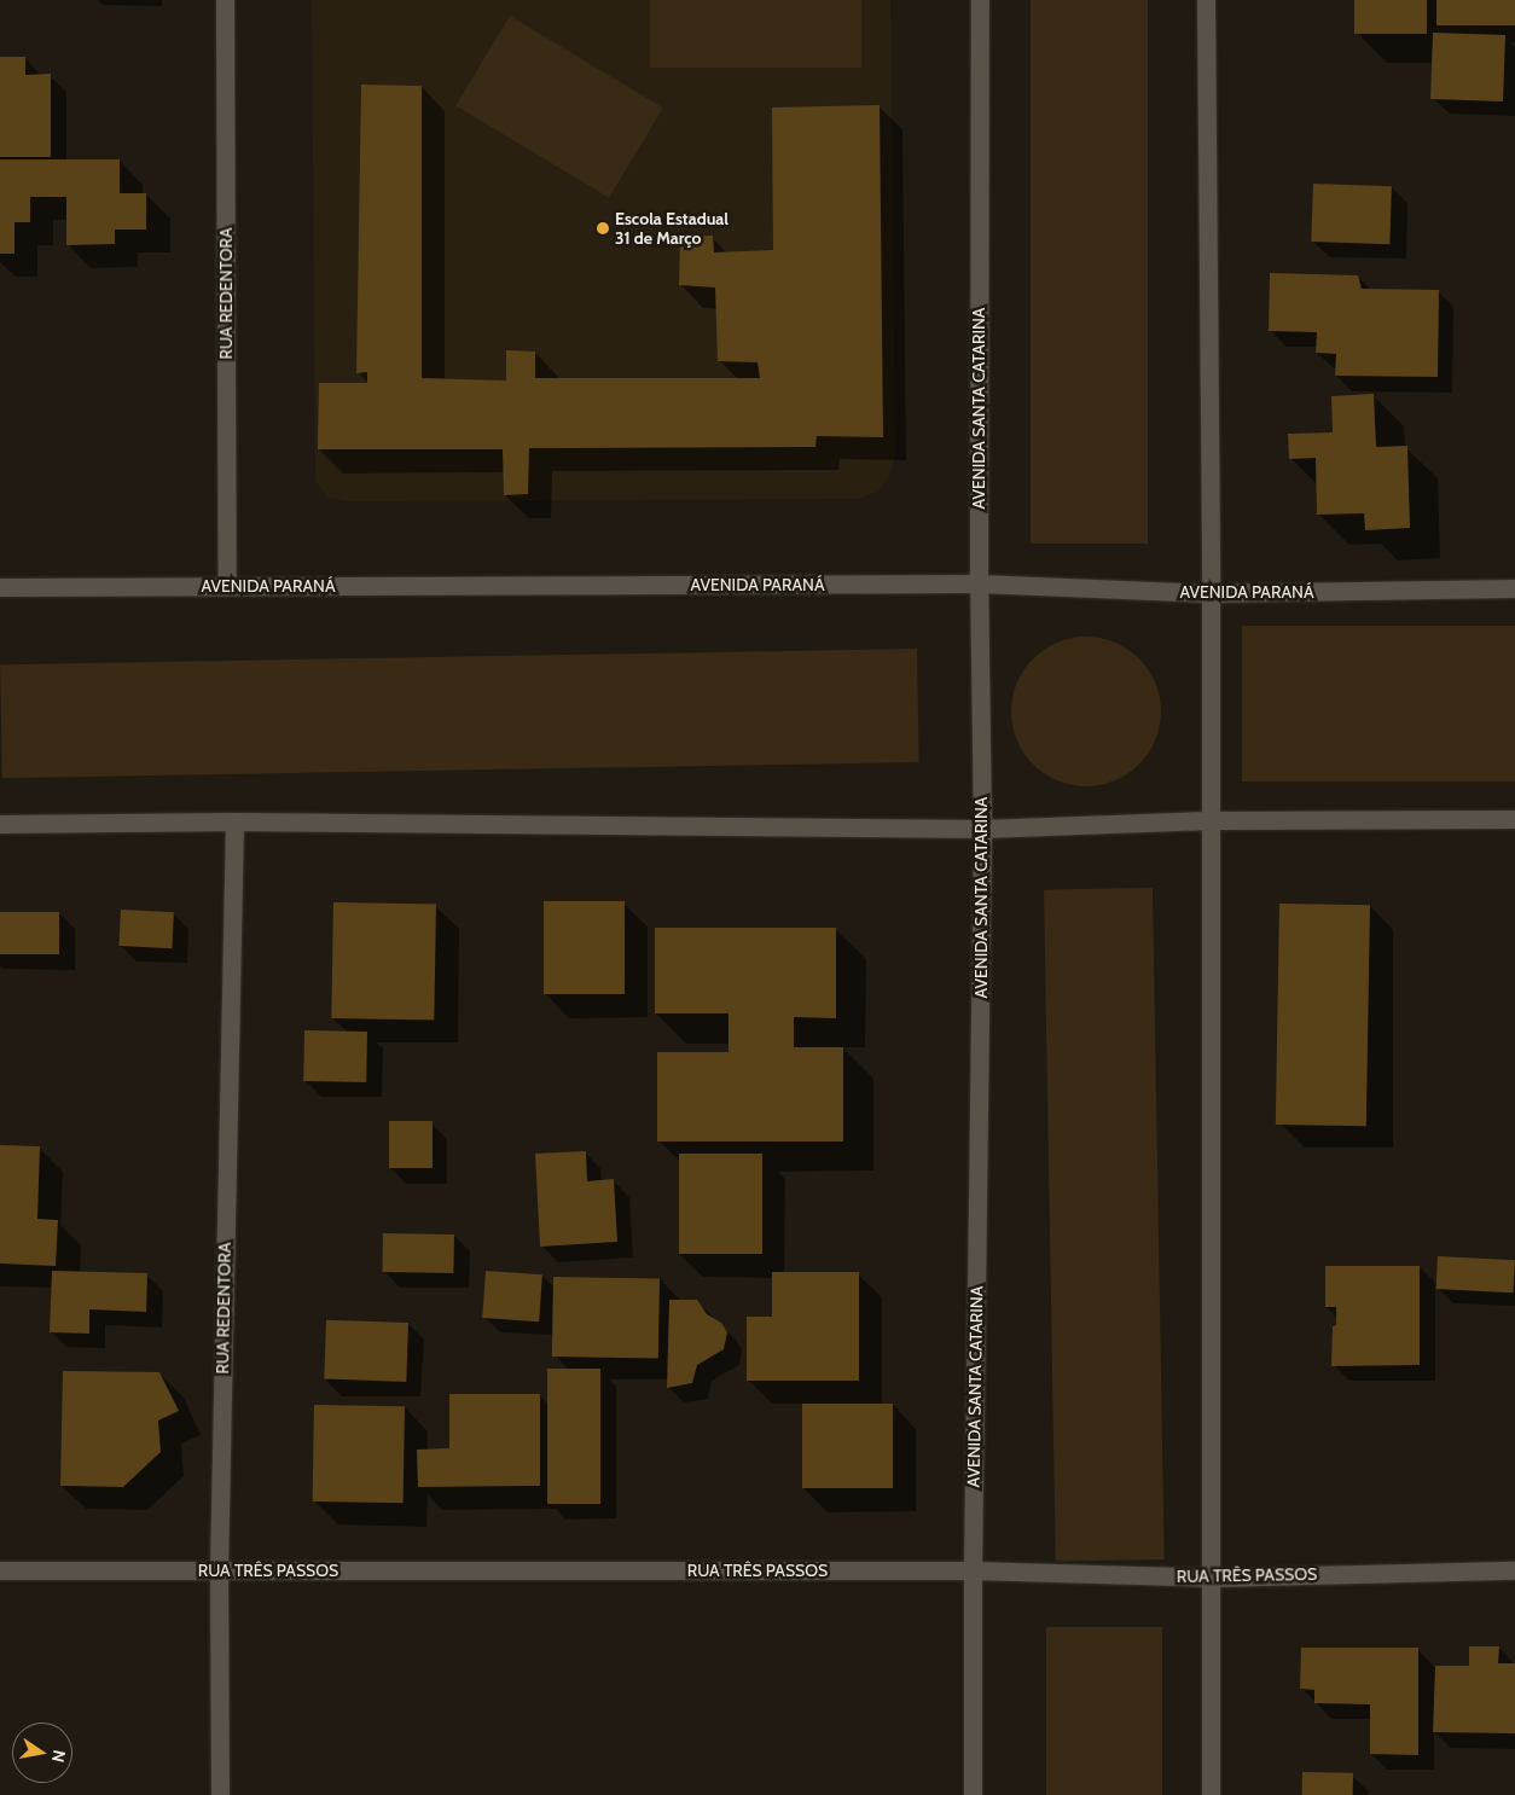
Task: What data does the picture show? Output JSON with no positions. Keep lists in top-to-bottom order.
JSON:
{
  "streets": {
    "street": [
      "RUA REDENTORA",
      "AVENIDA SANTA CATARINA",
      "AVENIDA PARANÁ",
      "RUA TRÊS PASSOS"
    ]
  },
  "crossings": [
    ["RUA REDENTORA", "AVENIDA PARANÁ"],
    ["RUA REDENTORA", "RUA TRÊS PASSOS"],
    ["AVENIDA SANTA CATARINA", "AVENIDA PARANÁ"],
    ["AVENIDA SANTA CATARINA", "RUA TRÊS PASSOS"]
  ],
  "places": ["Escola Estadual 31 de Março"],
  "north": "right"
}
